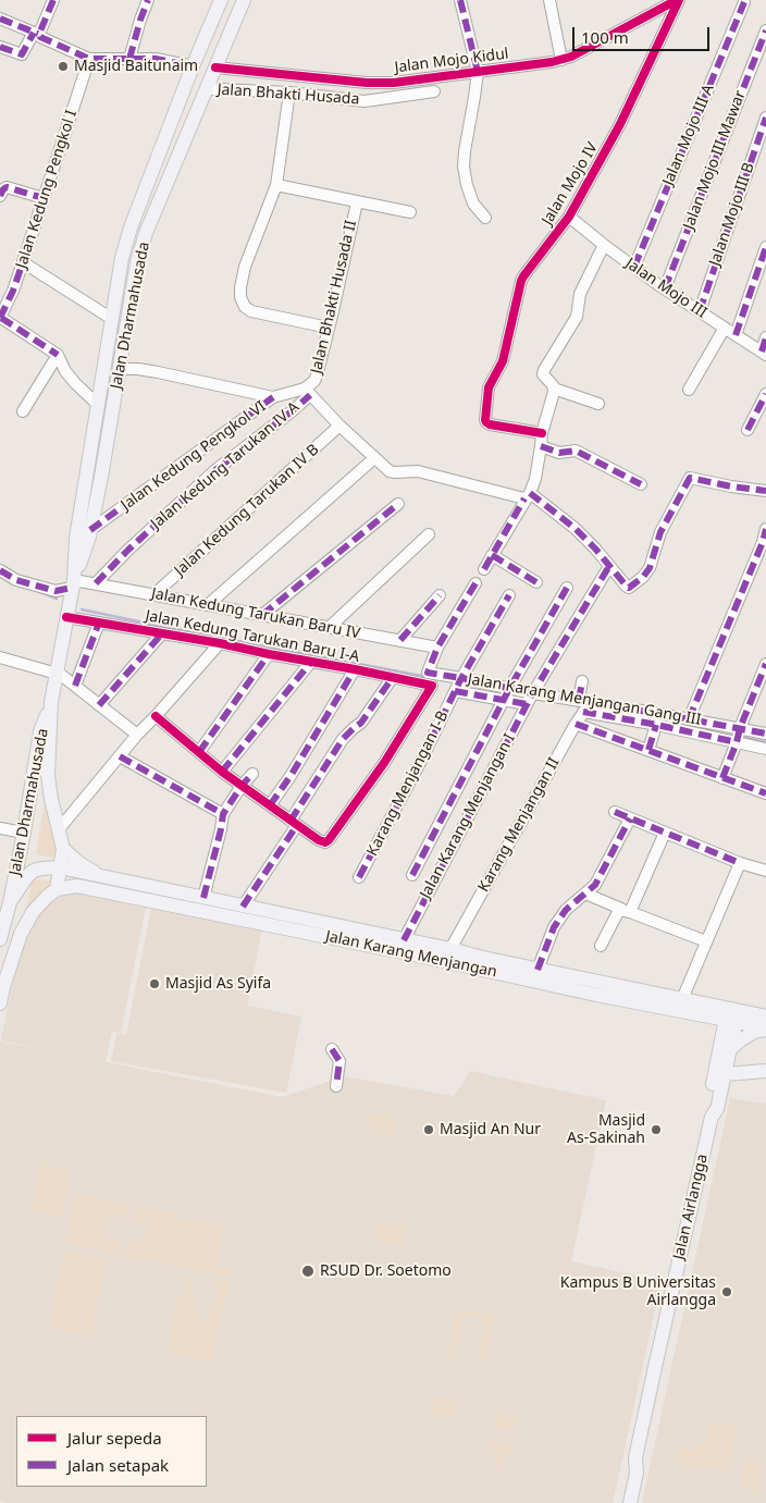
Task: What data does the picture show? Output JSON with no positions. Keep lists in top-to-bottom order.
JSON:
{
  "streets": {
    "main road": ["Jalan Dharmahusada", "Jalan Karang Menjangan", "Jalan Airlangga"],
    "street": [
      "Jalan Mojo Kidul",
      "Jalan Bhakti Husada",
      "Jalan Mojo III A",
      "Jalan Mojo III Mawar",
      "Jalan Mojo IV",
      "Jalan Kedung Pengkol I",
      "Jalan Mojo III B",
      "Jalan Mojo III",
      "Jalan Bhakti Husada II",
      "Jalan Kedung Pengkol VI",
      "Jalan Kedung Tarukan IV A",
      "Jalan Kedung Tarukan IV B",
      "Jalan Kedung Tarukan Baru IV",
      "Jalan Kedung Tarukan Baru I-A",
      "Jalan Karang Menjangan Gang III",
      "Karang Menjangan I-B",
      "Jalan Karang Menjangan I",
      "Karang Menjangan II"
    ]
  },
  "crossings": [
    ["Jalan Mojo Kidul", "Jalan Mojo IV"],
    ["Jalan Mojo Kidul", "Jalan Dharmahusada"],
    ["Jalan Bhakti Husada", "Jalan Dharmahusada"],
    ["Jalan Mojo III A", "Jalan Mojo III"],
    ["Jalan Mojo III Mawar", "Jalan Mojo III"],
    ["Jalan Mojo IV", "Jalan Mojo III"],
    ["Jalan Mojo III B", "Jalan Mojo III"],
    ["Jalan Bhakti Husada II", "Jalan Kedung Pengkol VI"],
    ["Jalan Bhakti Husada II", "Jalan Kedung Tarukan IV A"],
    ["Jalan Dharmahusada", "Jalan Kedung Pengkol VI"],
    ["Jalan Dharmahusada", "Jalan Kedung Tarukan Baru IV"],
    ["Jalan Dharmahusada", "Jalan Kedung Tarukan Baru I-A"],
    ["Jalan Kedung Pengkol VI", "Jalan Kedung Tarukan IV A"],
    ["Jalan Kedung Tarukan IV A", "Jalan Kedung Tarukan Baru IV"],
    ["Jalan Kedung Tarukan IV B", "Jalan Kedung Tarukan Baru IV"],
    ["Jalan Kedung Tarukan Baru I-A", "Jalan Karang Menjangan Gang III"],
    ["Jalan Karang Menjangan Gang III", "Karang Menjangan I-B"],
    ["Jalan Karang Menjangan Gang III", "Jalan Karang Menjangan I"],
    ["Jalan Karang Menjangan Gang III", "Karang Menjangan II"],
    ["Jalan Karang Menjangan I", "Jalan Karang Menjangan"],
    ["Karang Menjangan II", "Jalan Karang Menjangan"],
    ["Jalan Karang Menjangan", "Jalan Airlangga"]
  ],
  "places": [
    "Masjid Baitunaim",
    "Masjid As Syifa",
    "Masjid An Nur",
    "Masjid As-Sakinah",
    "RSUD Dr. Soetomo",
    "Kampus B Universitas Airlangga"
  ],
  "legend": ["Jalur sepeda", "Jalan setapak"],
  "scale_bar": "100 m"
}
